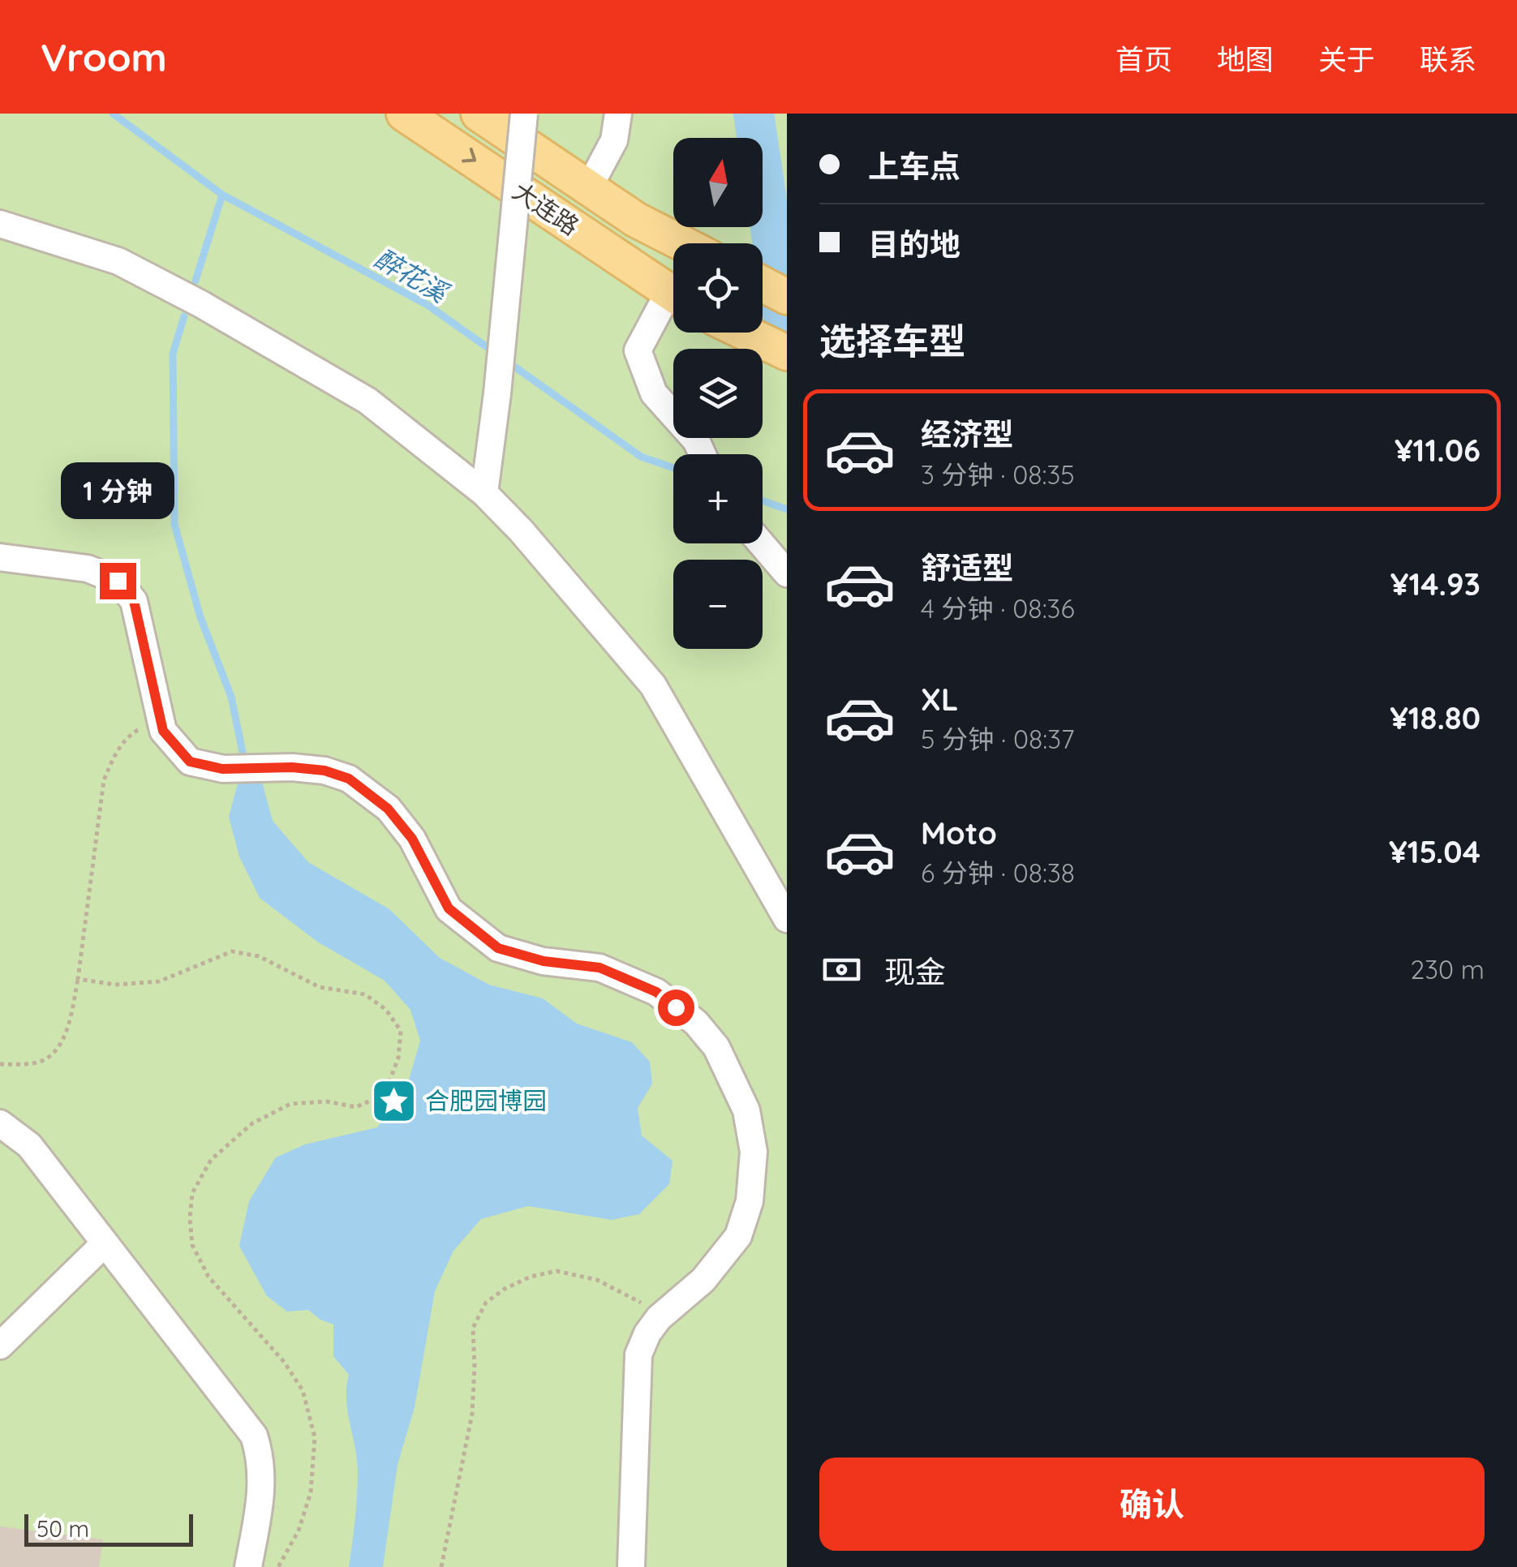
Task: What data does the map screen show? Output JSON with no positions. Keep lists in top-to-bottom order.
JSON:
{
  "streets": {
    "main road": ["大连路"]
  },
  "water": ["醉花溪"],
  "places": {
    "place": ["合肥园博园"]
  },
  "scale_bar": "50 m",
  "north": "top",
  "page": {
    "header": "Vroom",
    "nav": [
      "首页",
      "地图",
      "关于",
      "联系"
    ],
    "banner": ["上车点", "目的地"],
    "map_buttons": ["+", "−"],
    "heading": "选择车型",
    "list": [
      {
        "name": "经济型",
        "note": "3 分钟 · 08:35",
        "value": "¥11.06"
      },
      {
        "name": "舒适型",
        "note": "4 分钟 · 08:36",
        "value": "¥14.93"
      },
      {
        "name": "XL",
        "note": "5 分钟 · 08:37",
        "value": "¥18.80"
      },
      {
        "name": "Moto",
        "note": "6 分钟 · 08:38",
        "value": "¥15.04"
      }
    ],
    "bubble": "1 分钟",
    "pay": ["现金", "230 m"],
    "buttons": "确认",
    "scale": "50 m"
  }
}
